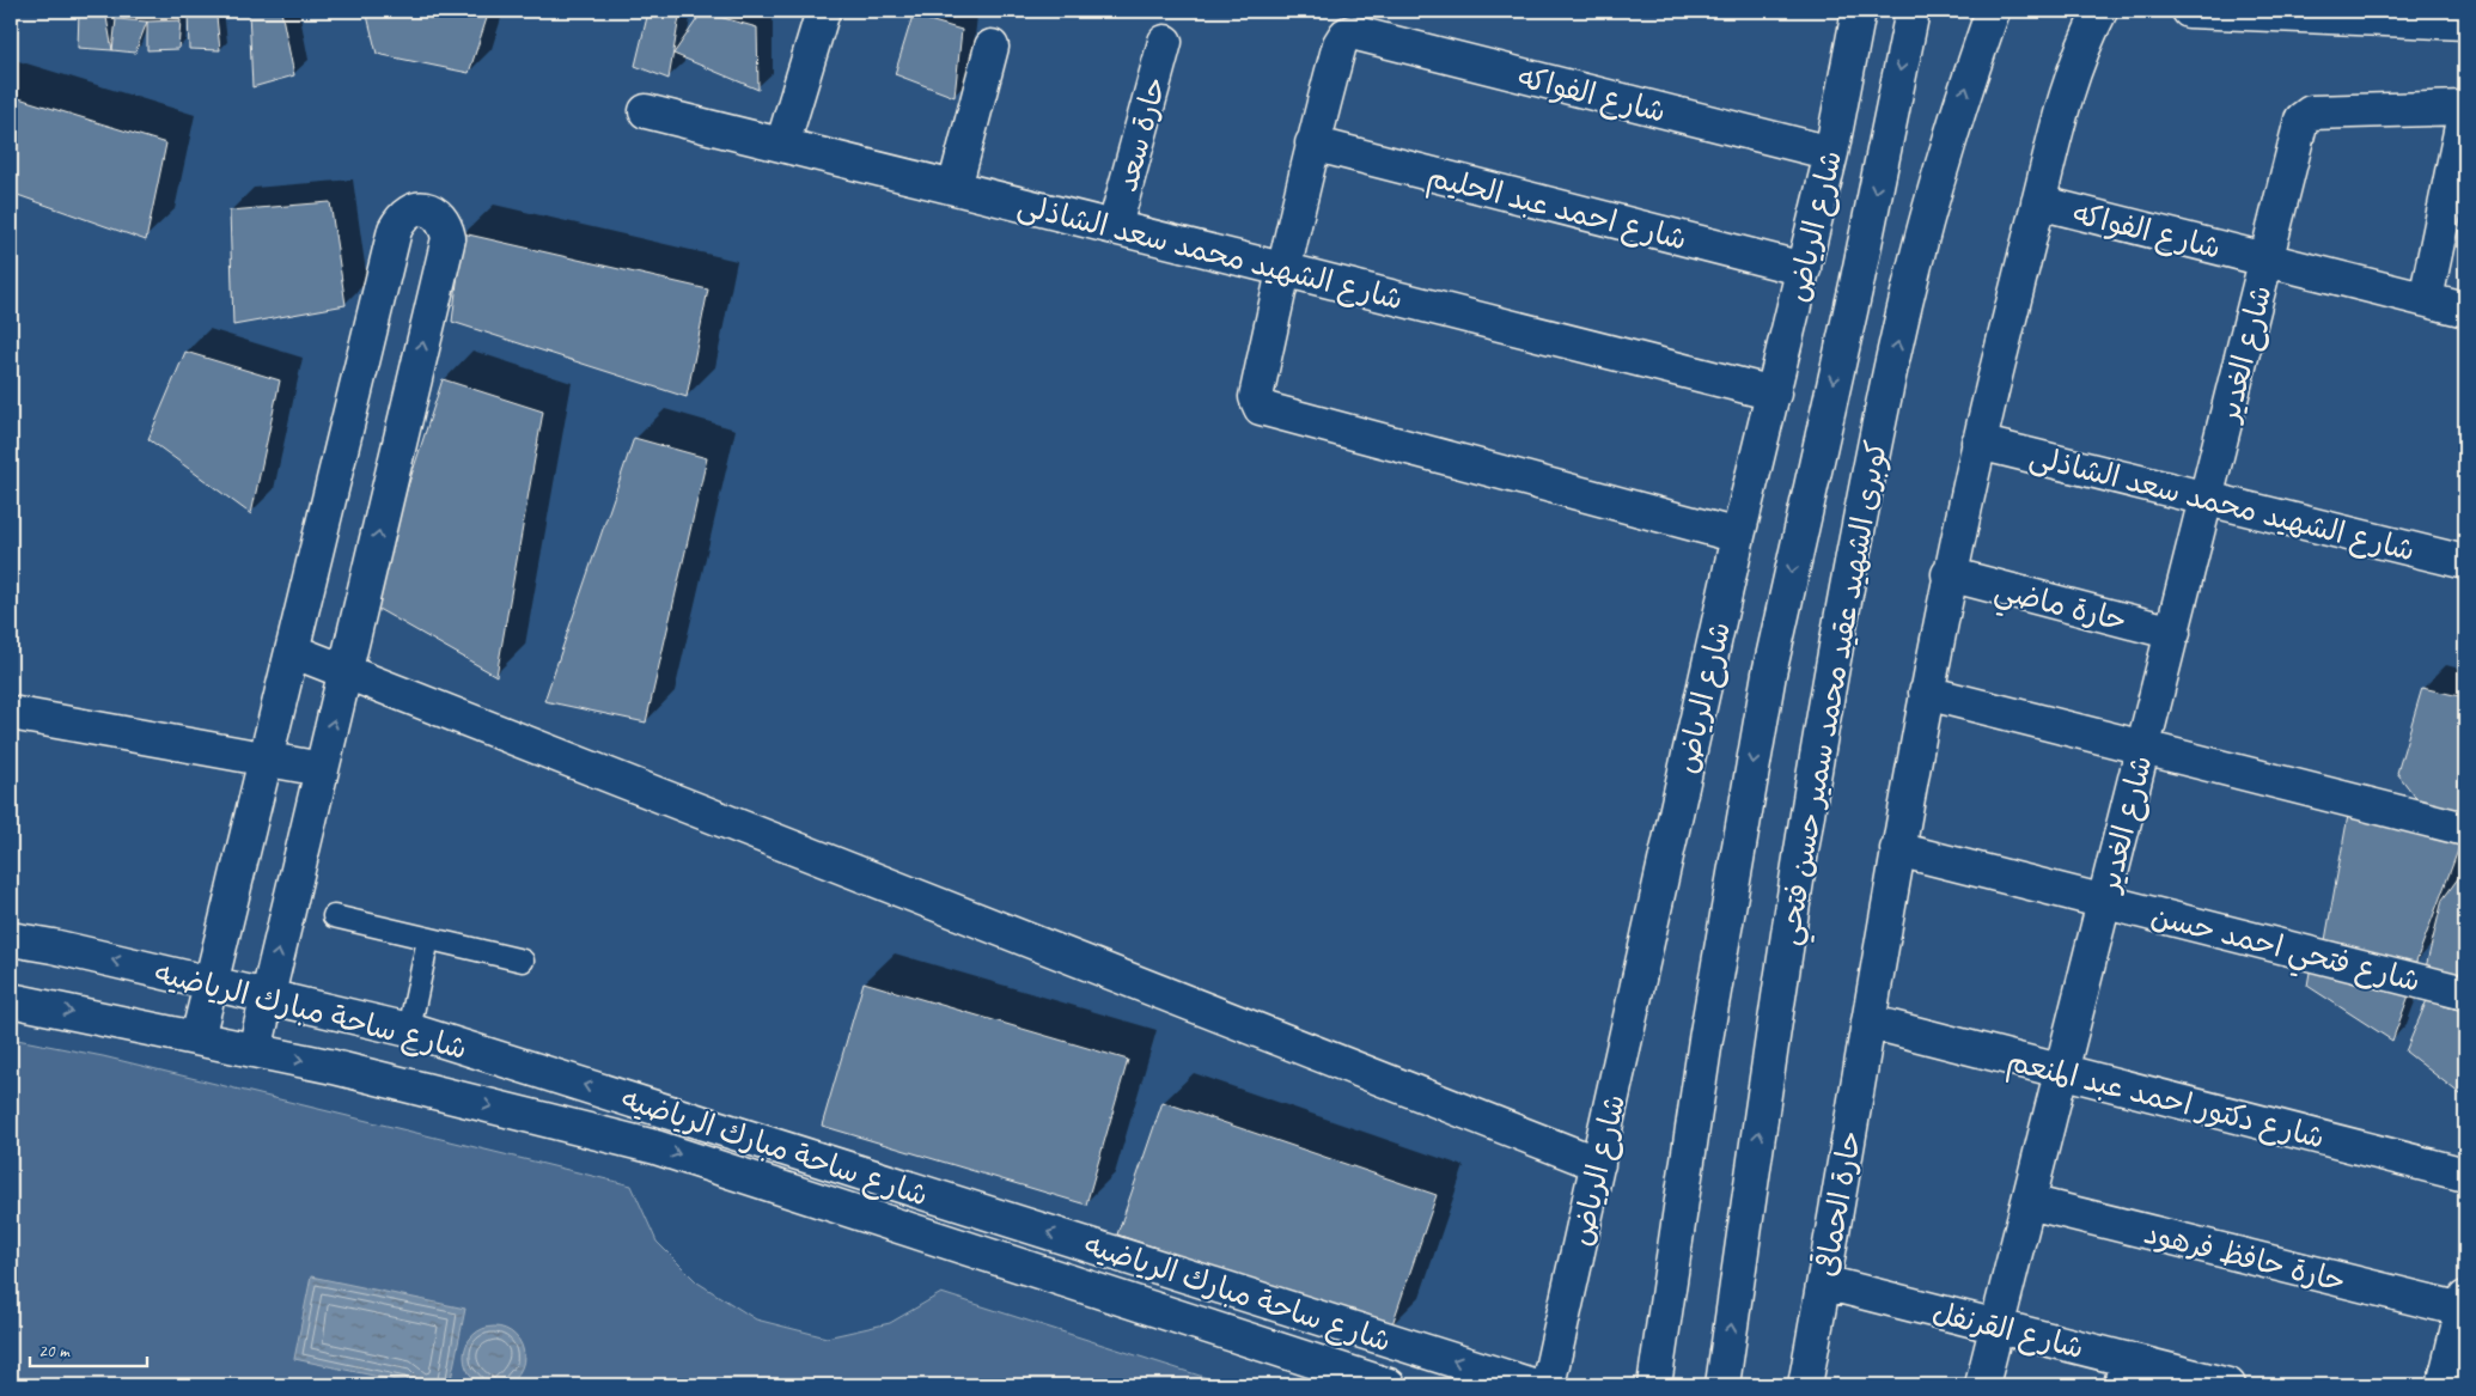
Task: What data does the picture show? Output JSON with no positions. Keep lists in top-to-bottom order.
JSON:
{
  "streets": {
    "street": [
      "شارع الفواكه",
      "حارة سعد",
      "شارع احمد عبد الحليم",
      "شارع الرياض",
      "شارع الشهيد محمد سعد الشاذلى",
      "شارع الغدير",
      "حارة ماضي",
      "كوبرى الشهيد عقيد محمد سمير حسن فتحي",
      "شارع فتحي احمد حسن",
      "شارع ساحة مبارك الرياضيه",
      "شارع دكتور احمد عبد المنعم",
      "حارة الحماقى",
      "حارة حافظ فرهود",
      "شارع القرنفل"
    ]
  },
  "crossings": [
    ["شارع الفواكه", "شارع احمد عبد الحليم"],
    ["شارع الفواكه", "شارع الرياض"],
    ["شارع الفواكه", "شارع الغدير"],
    ["شارع الفواكه", "حارة الحماقى"],
    ["حارة سعد", "شارع الشهيد محمد سعد الشاذلى"],
    ["شارع احمد عبد الحليم", "شارع الرياض"],
    ["شارع الرياض", "شارع الشهيد محمد سعد الشاذلى"],
    ["شارع الشهيد محمد سعد الشاذلى", "شارع الغدير"],
    ["شارع الشهيد محمد سعد الشاذلى", "حارة الحماقى"],
    ["شارع الغدير", "حارة ماضي"],
    ["شارع الغدير", "شارع فتحي احمد حسن"],
    ["شارع الغدير", "شارع دكتور احمد عبد المنعم"],
    ["شارع الغدير", "حارة حافظ فرهود"],
    ["شارع الغدير", "شارع القرنفل"],
    ["حارة ماضي", "حارة الحماقى"],
    ["شارع فتحي احمد حسن", "حارة الحماقى"],
    ["شارع دكتور احمد عبد المنعم", "حارة الحماقى"],
    ["حارة الحماقى", "شارع القرنفل"]
  ],
  "scale_bar": "20 m"
}
